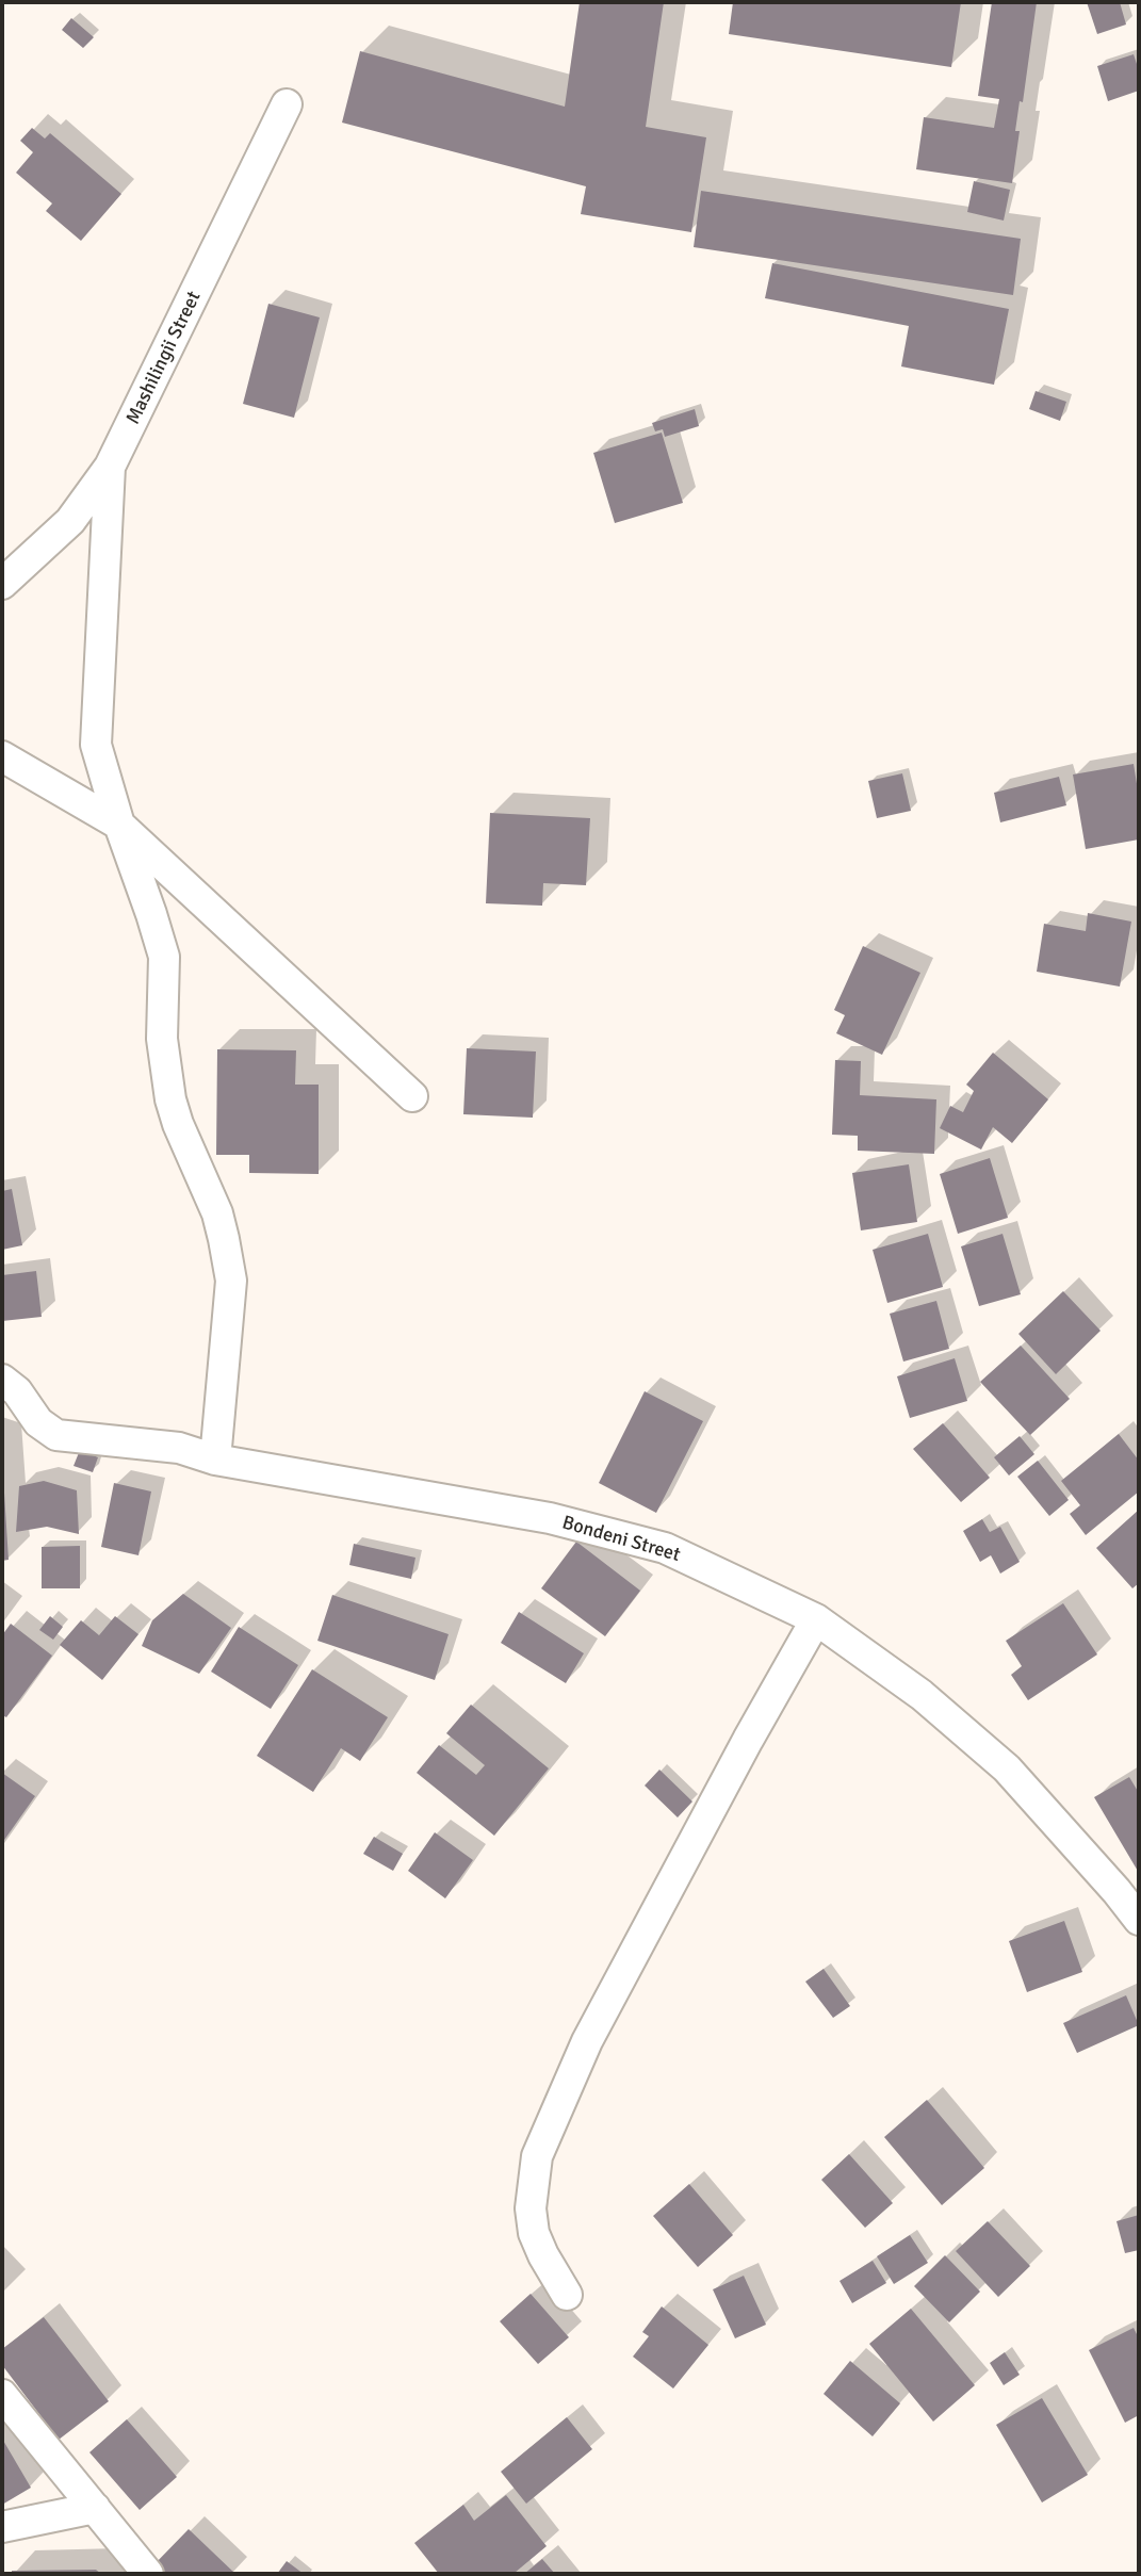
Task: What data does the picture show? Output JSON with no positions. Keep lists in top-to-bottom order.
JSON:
{
  "streets": {
    "street": ["Mashilingii Street", "Bondeni Street"]
  }
}
